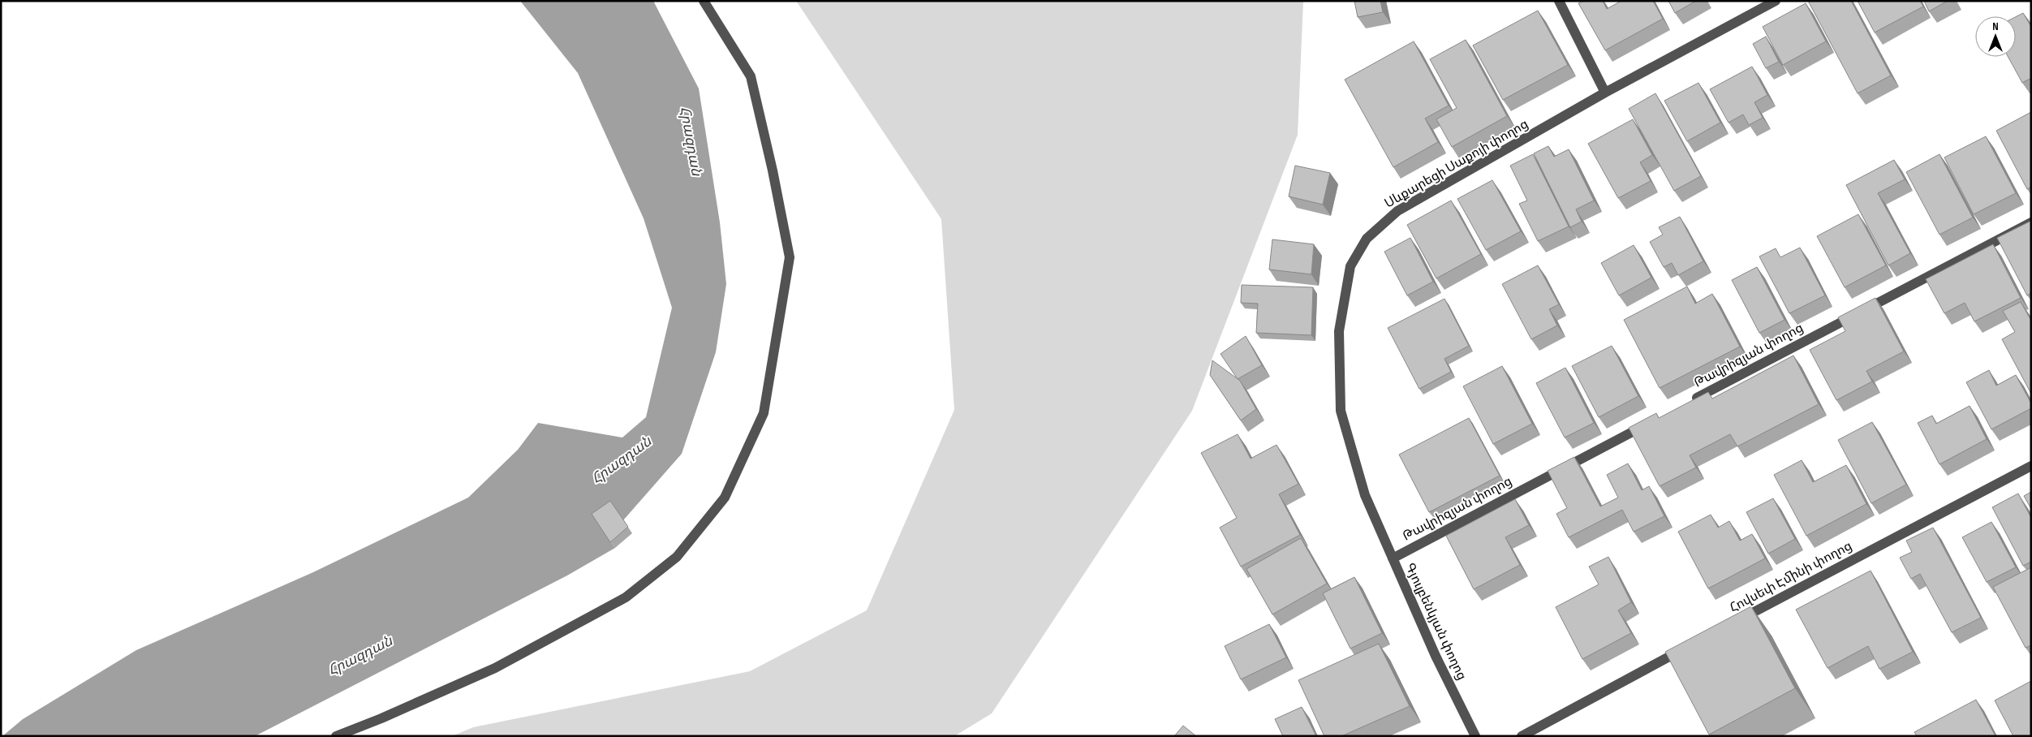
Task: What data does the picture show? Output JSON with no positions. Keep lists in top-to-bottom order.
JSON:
{
  "streets": {
    "street": [
      "Սևքարեցի Սաքոյի փողոց",
      "Թավրիզյան փողոց",
      "Հովսեփ Էմինի փողոց",
      "Գյուլբենկյան փողոց"
    ]
  },
  "crossings": [
    ["Սևքարեցի Սաքոյի փողոց", "Գյուլբենկյան փողոց"],
    ["Թավրիզյան փողոց", "Գյուլբենկյան փողոց"]
  ],
  "water": ["Հրազդան"],
  "north": "top"
}
